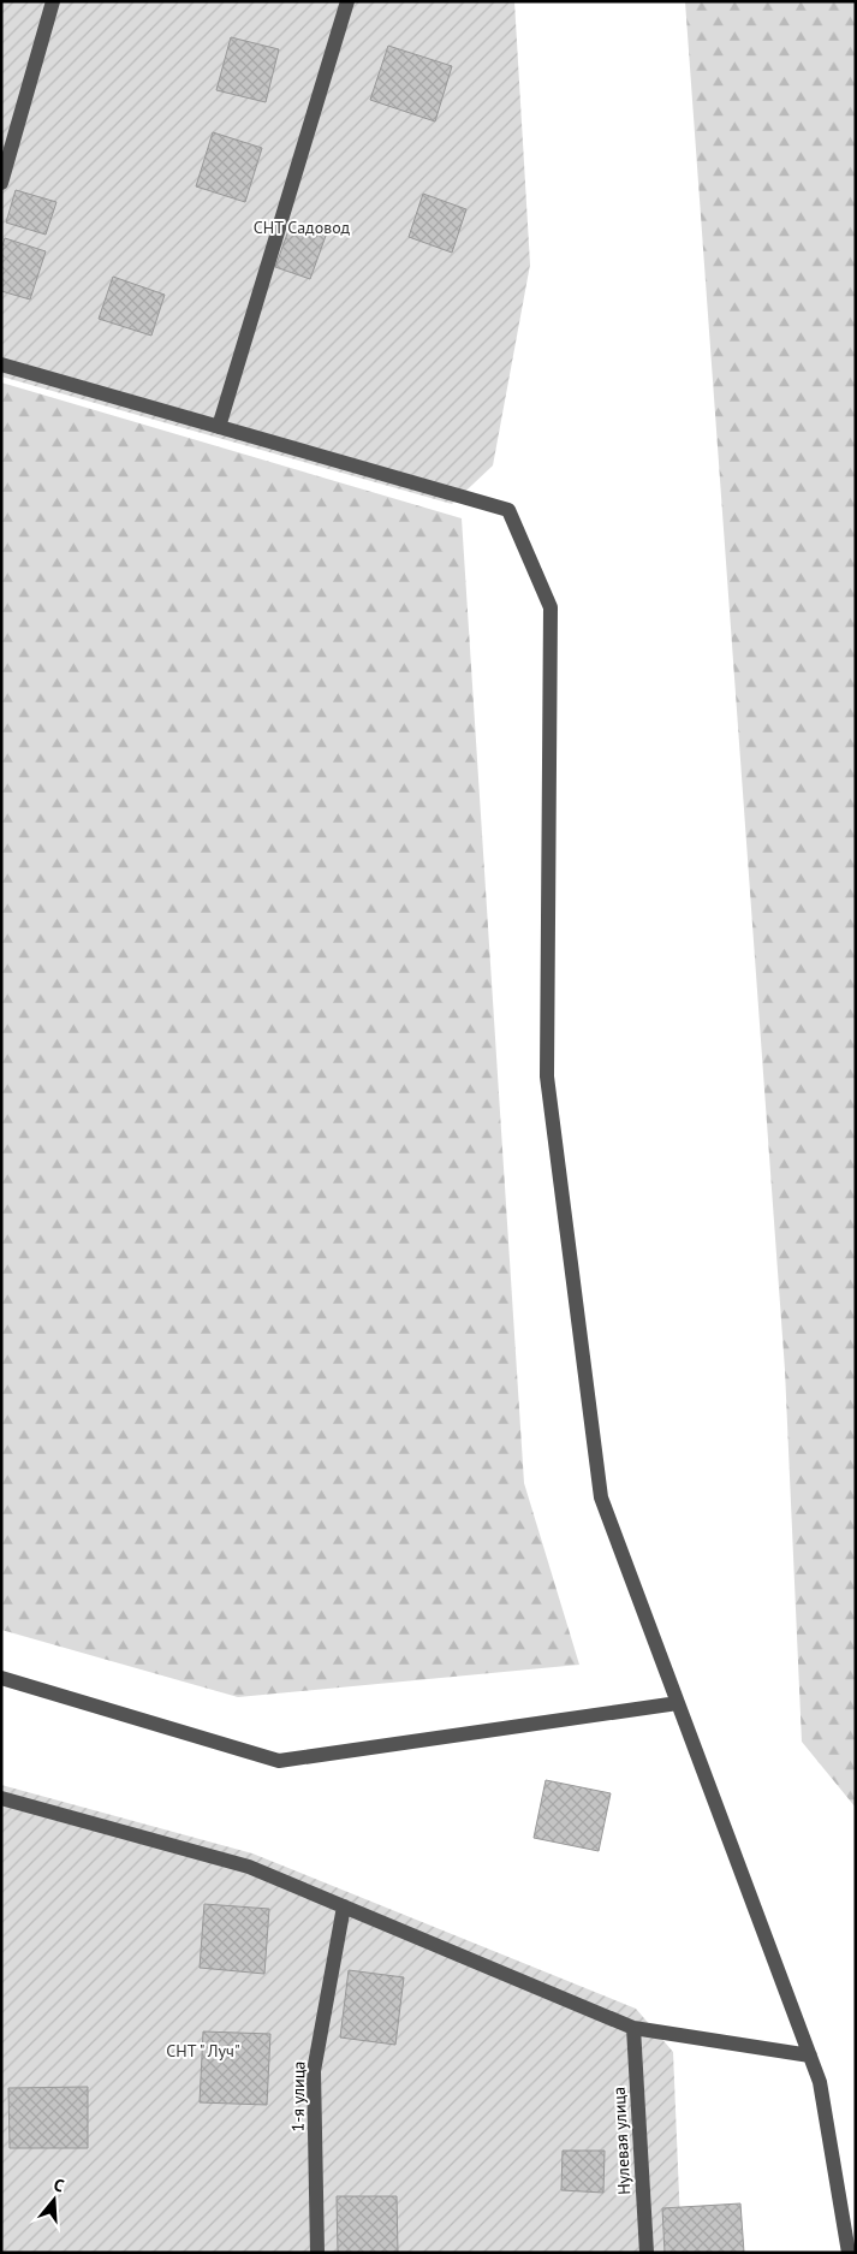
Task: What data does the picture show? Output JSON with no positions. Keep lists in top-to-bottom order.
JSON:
{
  "streets": {
    "street": ["1-я улица", "Нулевая улица"]
  },
  "parks": ["СНТ Садовод", "СНТ \" Луч\""],
  "north": "top"
}
